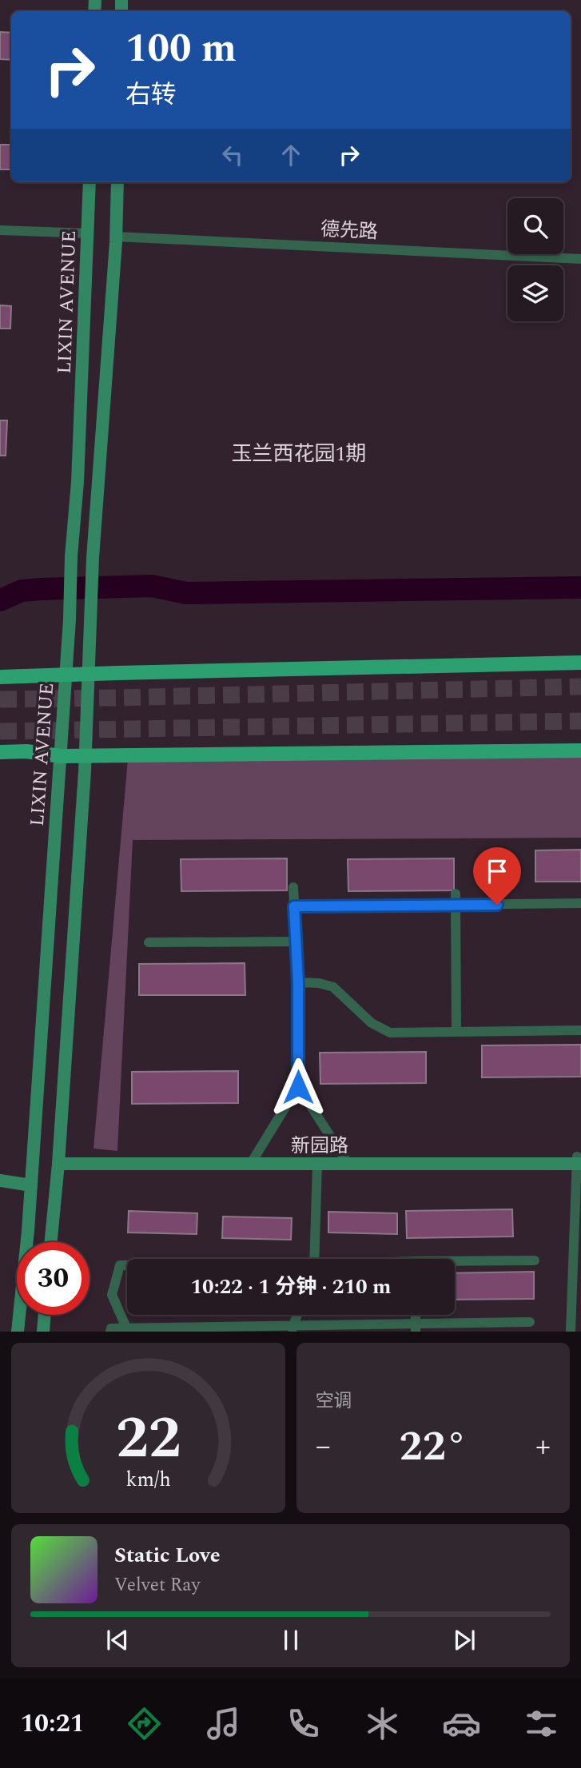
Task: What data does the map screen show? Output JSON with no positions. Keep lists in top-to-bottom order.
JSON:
{
  "streets": {
    "street": ["德先路", "LIXIN AVENUE", "新园路"]
  },
  "crossings": [
    ["德先路", "LIXIN AVENUE"],
    ["LIXIN AVENUE", "新园路"]
  ],
  "districts": ["玉兰西花园1期"],
  "page": {
    "turn": ["100 m", "右转"],
    "limit": "30",
    "trip": "10:22 · 1 分钟 · 210 m",
    "tile": "空调",
    "heat": ["−", "22°", "+"],
    "song": ["Static Love", "Velvet Ray"],
    "tabs": "10:21",
    "gauge": ["22", "km/h"]
  }
}
